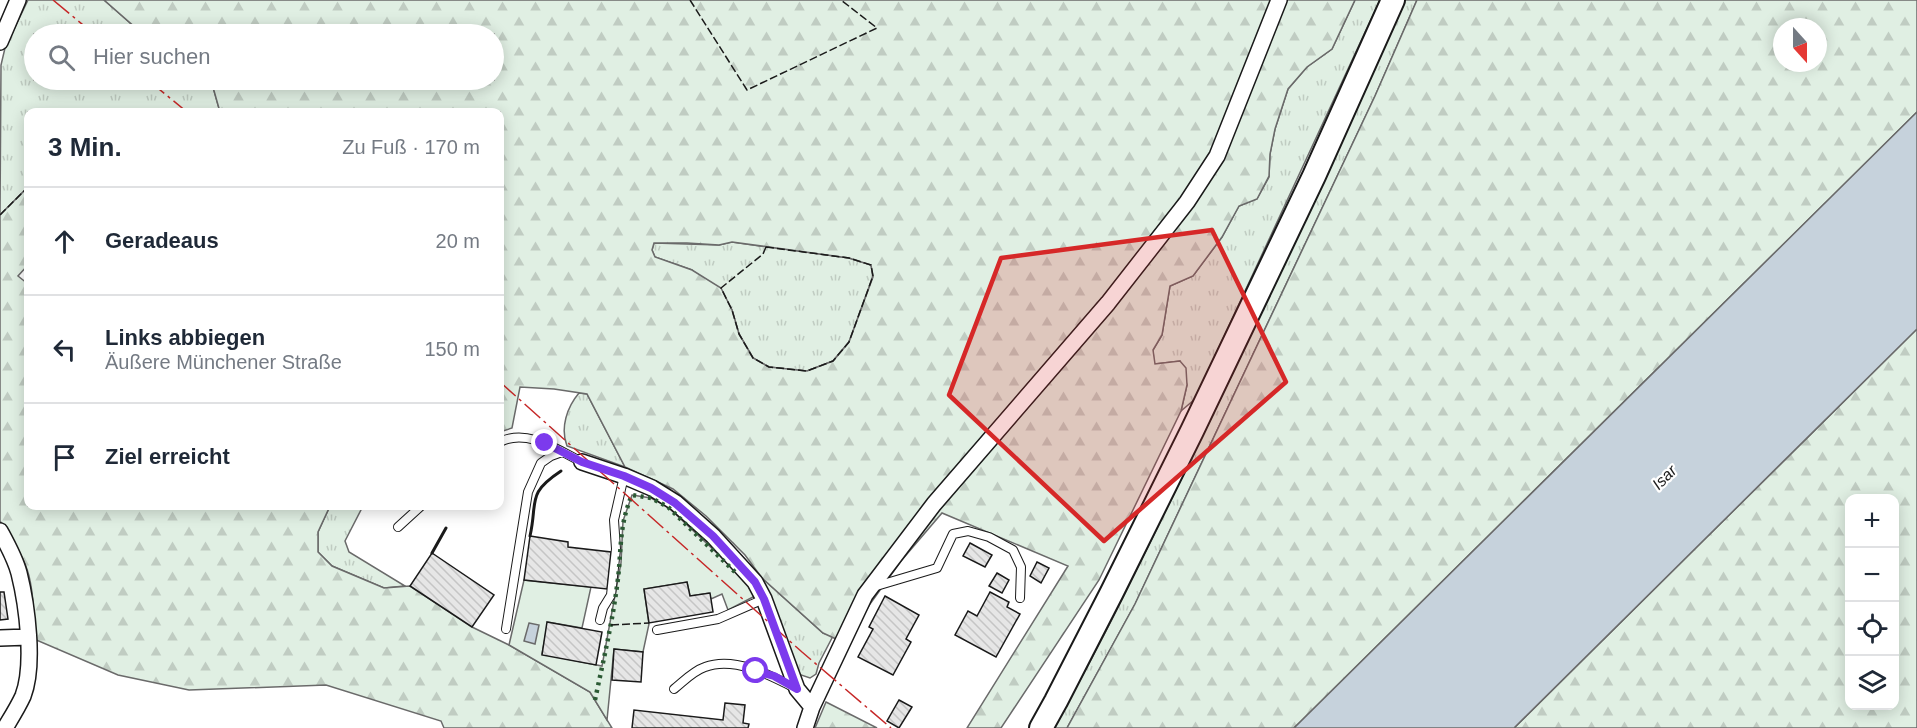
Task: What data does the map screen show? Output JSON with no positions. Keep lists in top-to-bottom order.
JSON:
{
  "water": ["Isar"],
  "north": "bottom",
  "page": {
    "search": "Hier suchen",
    "heading": ["3 Min.", "Zu Fuß · 170 m"],
    "list": [
      ["Geradeaus", "20 m"],
      ["Links abbiegen", "Äußere Münchener Straße", "150 m"],
      "Ziel erreicht"
    ],
    "map_buttons": ["+", "−"]
  }
}
